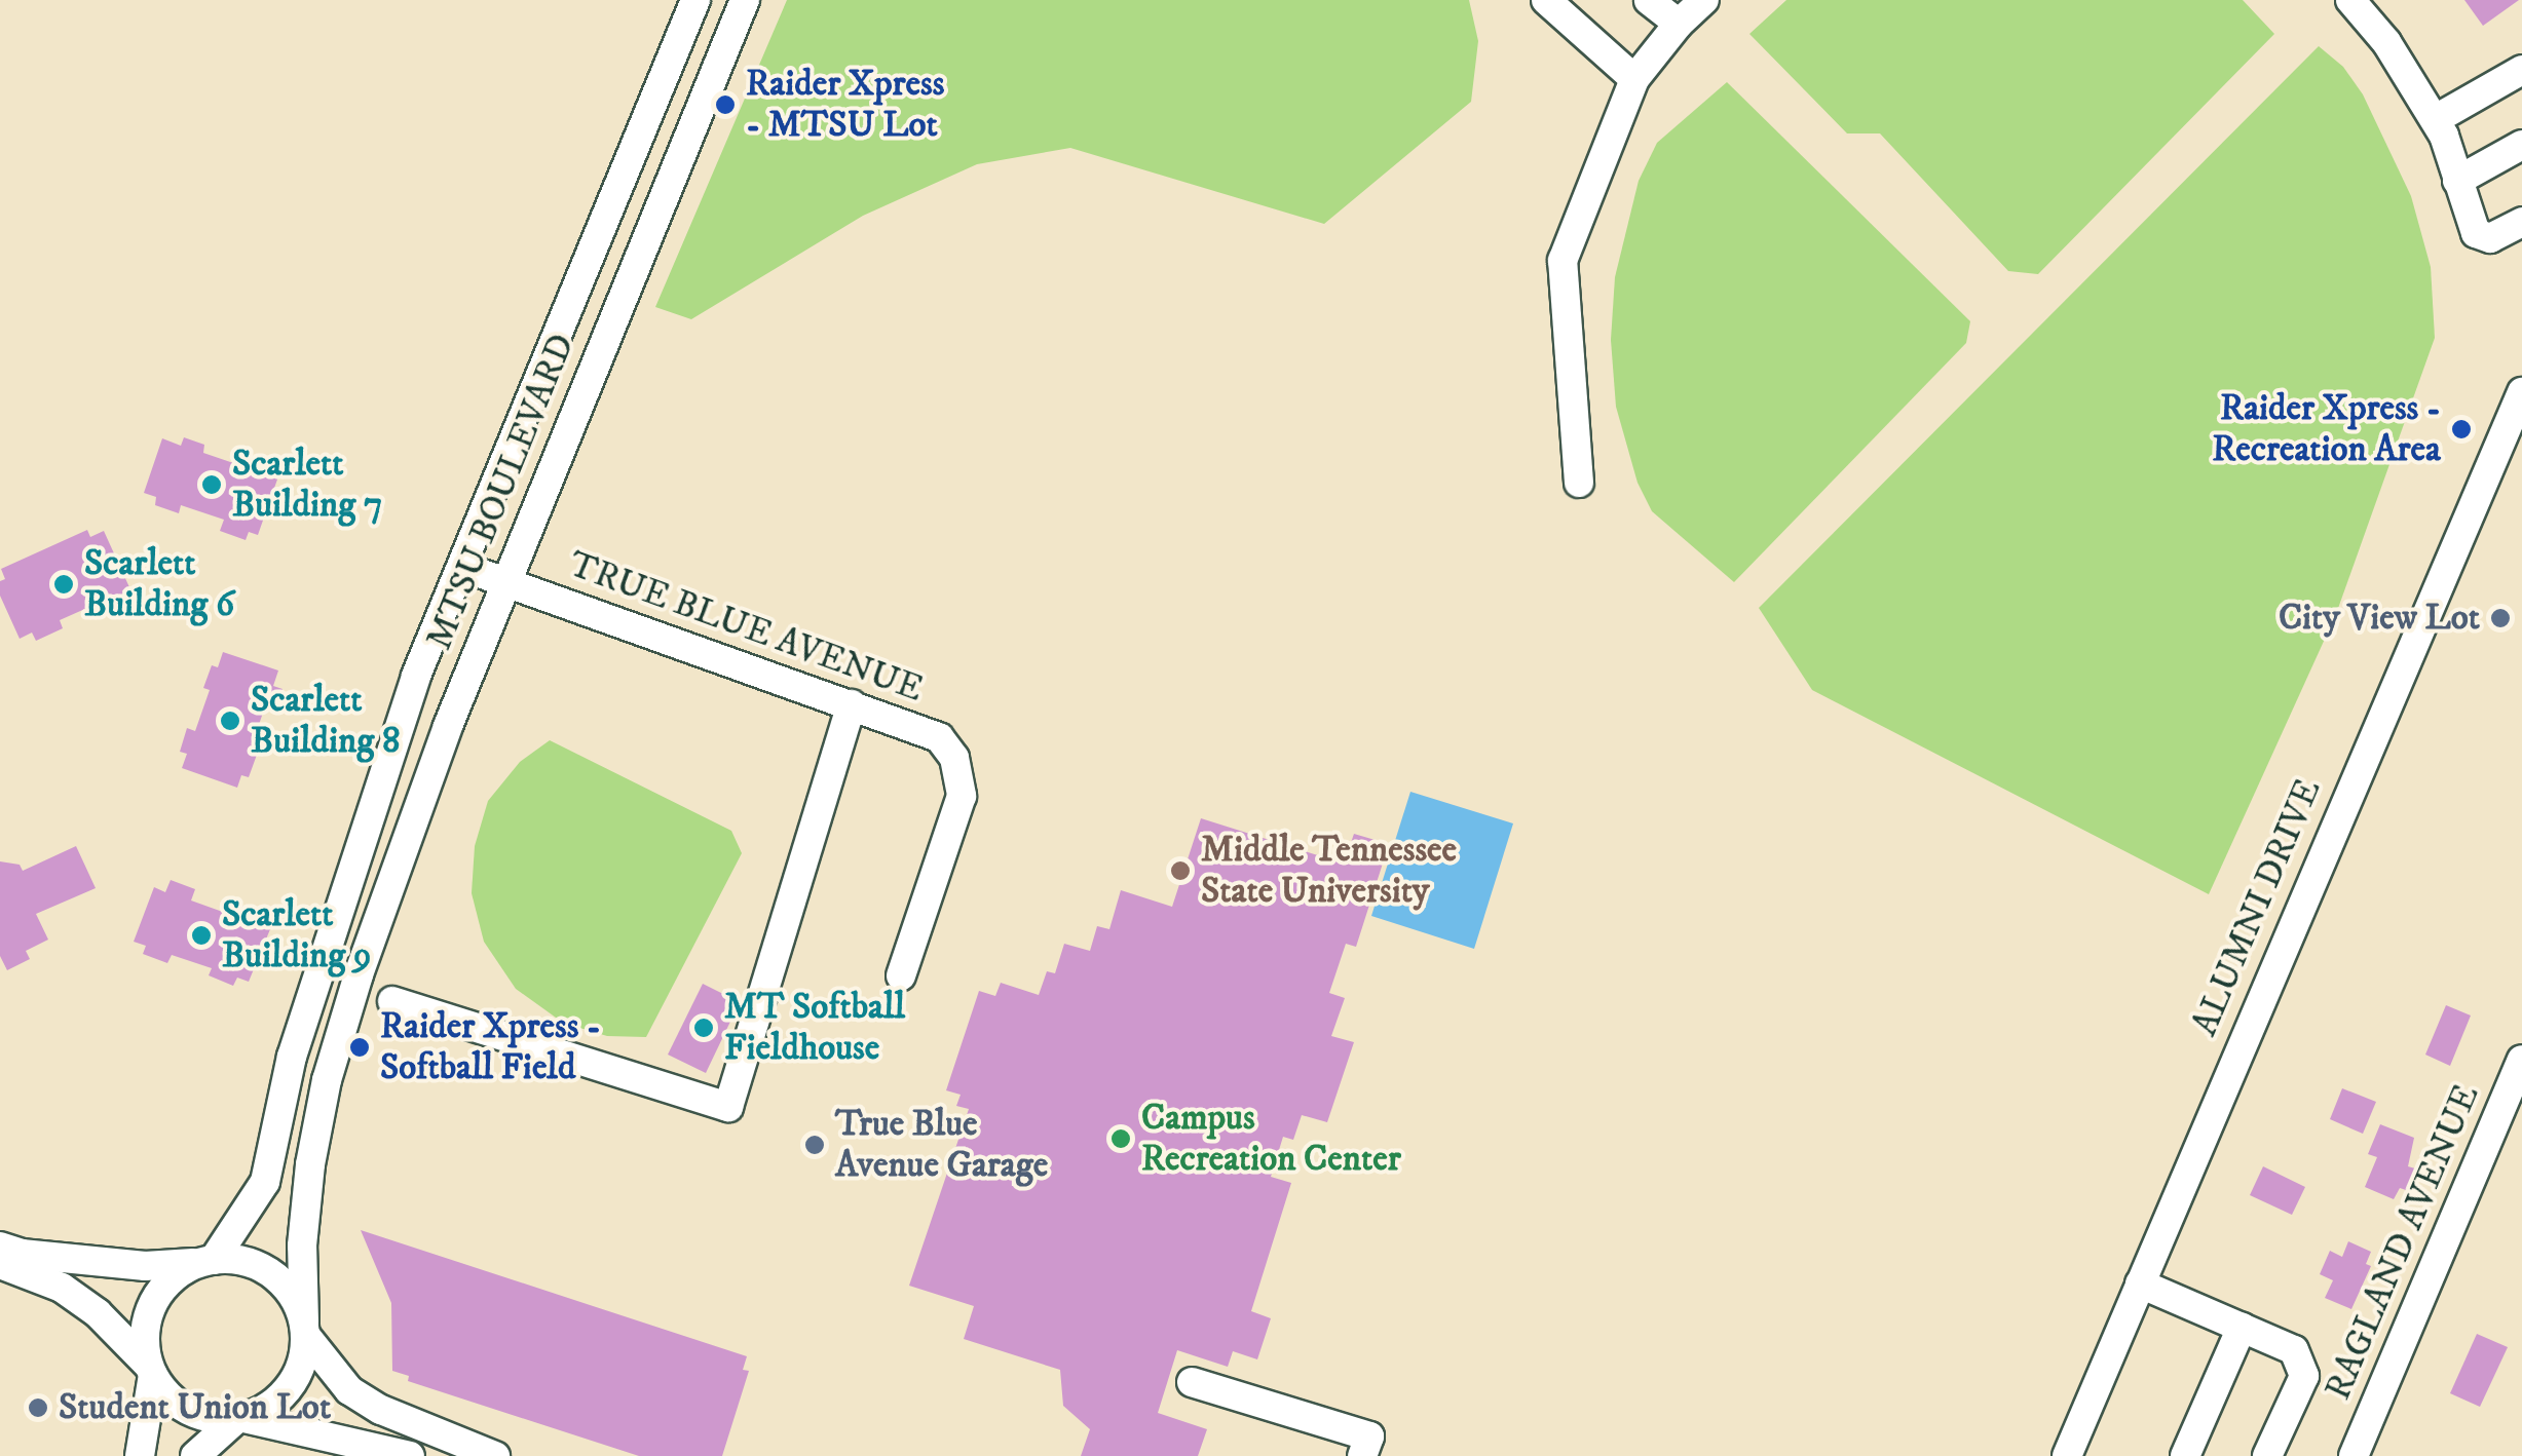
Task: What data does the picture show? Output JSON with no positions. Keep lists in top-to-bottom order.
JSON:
{
  "streets": {
    "street": [
      "MTSU BOULEVARD",
      "TRUE BLUE AVENUE",
      "ALUMNI DRIVE",
      "RAGLAND AVENUE"
    ]
  },
  "crossings": [
    ["MTSU BOULEVARD", "TRUE BLUE AVENUE"]
  ],
  "places": [
    "Raider Xpress - MTSU Lot",
    "Raider Xpress - Recreation Area",
    "Scarlett Building 7",
    "Scarlett Building 6",
    "City View Lot",
    "Scarlett Building 8",
    "Middle Tennessee State University",
    "Scarlett Building 9",
    "MT Softball Fieldhouse",
    "Raider Xpress - Softball Field",
    "Campus Recreation Center",
    "True Blue Avenue Garage",
    "Student Union Lot"
  ]
}
